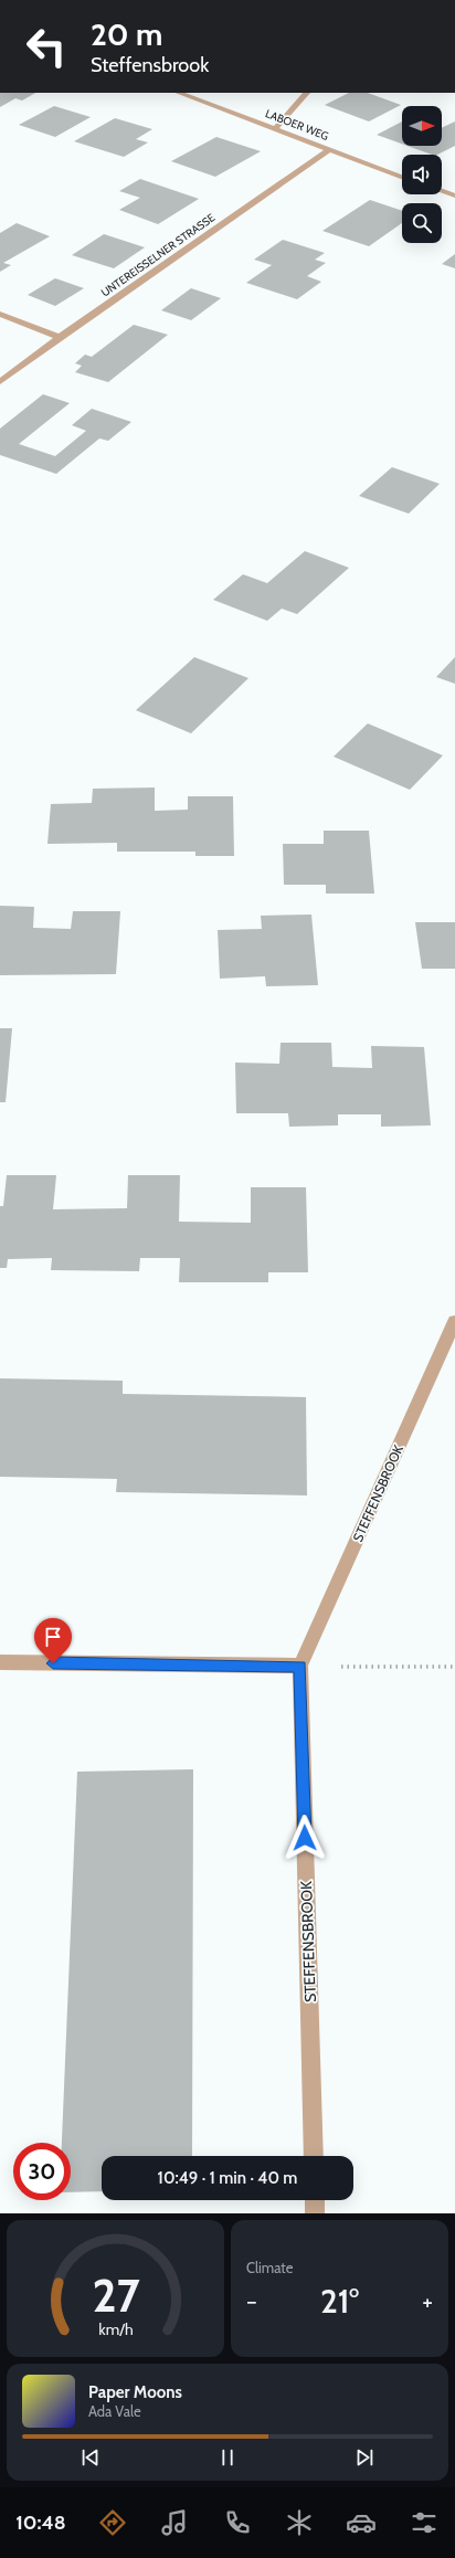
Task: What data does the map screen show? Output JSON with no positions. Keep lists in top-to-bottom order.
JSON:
{
  "streets": {
    "street": ["LABOER WEG", "UNTEREISSELNER STRASSE", "STEFFENSBROOK"]
  },
  "crossings": [
    ["LABOER WEG", "UNTEREISSELNER STRASSE"]
  ],
  "north": "right",
  "page": {
    "turn": ["20 m", "Steffensbrook"],
    "limit": "30",
    "trip": "10:49 · 1 min · 40 m",
    "tile": "Climate",
    "heat": ["−", "21°", "+"],
    "song": ["Paper Moons", "Ada Vale"],
    "tabs": "10:48",
    "gauge": ["27", "km/h"]
  }
}
